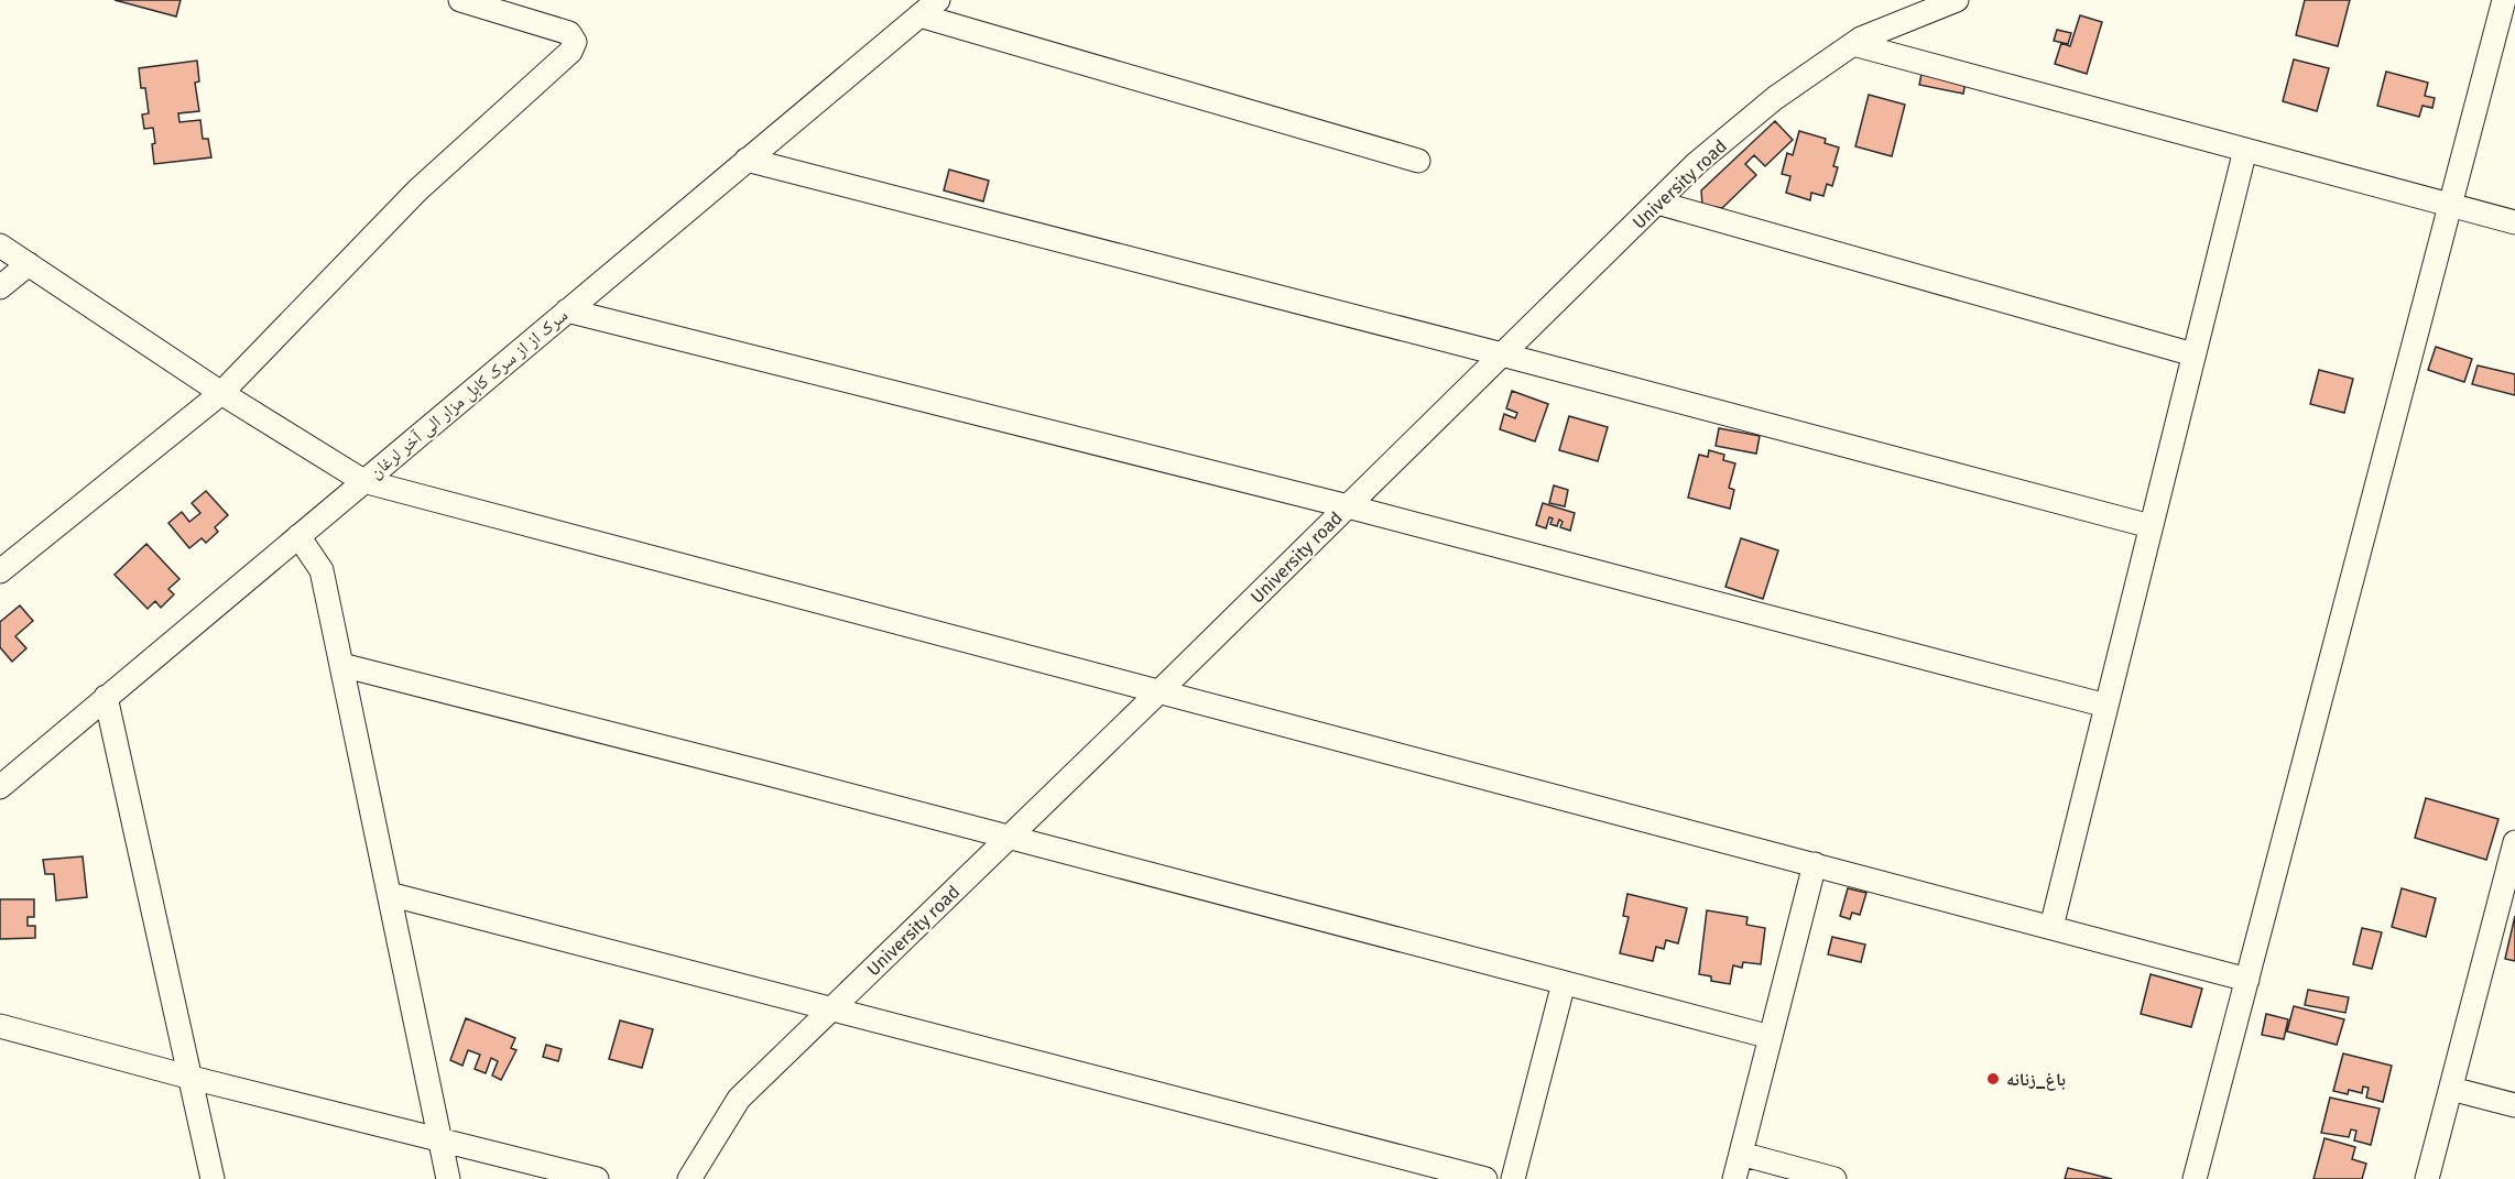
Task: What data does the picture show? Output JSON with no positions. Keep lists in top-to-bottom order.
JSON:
{
  "streets": {
    "street": ["University road", "سرک از از سرک کابل مزار الی آخر لرغان"]
  },
  "places": ["باغ_زنانه"]
}
